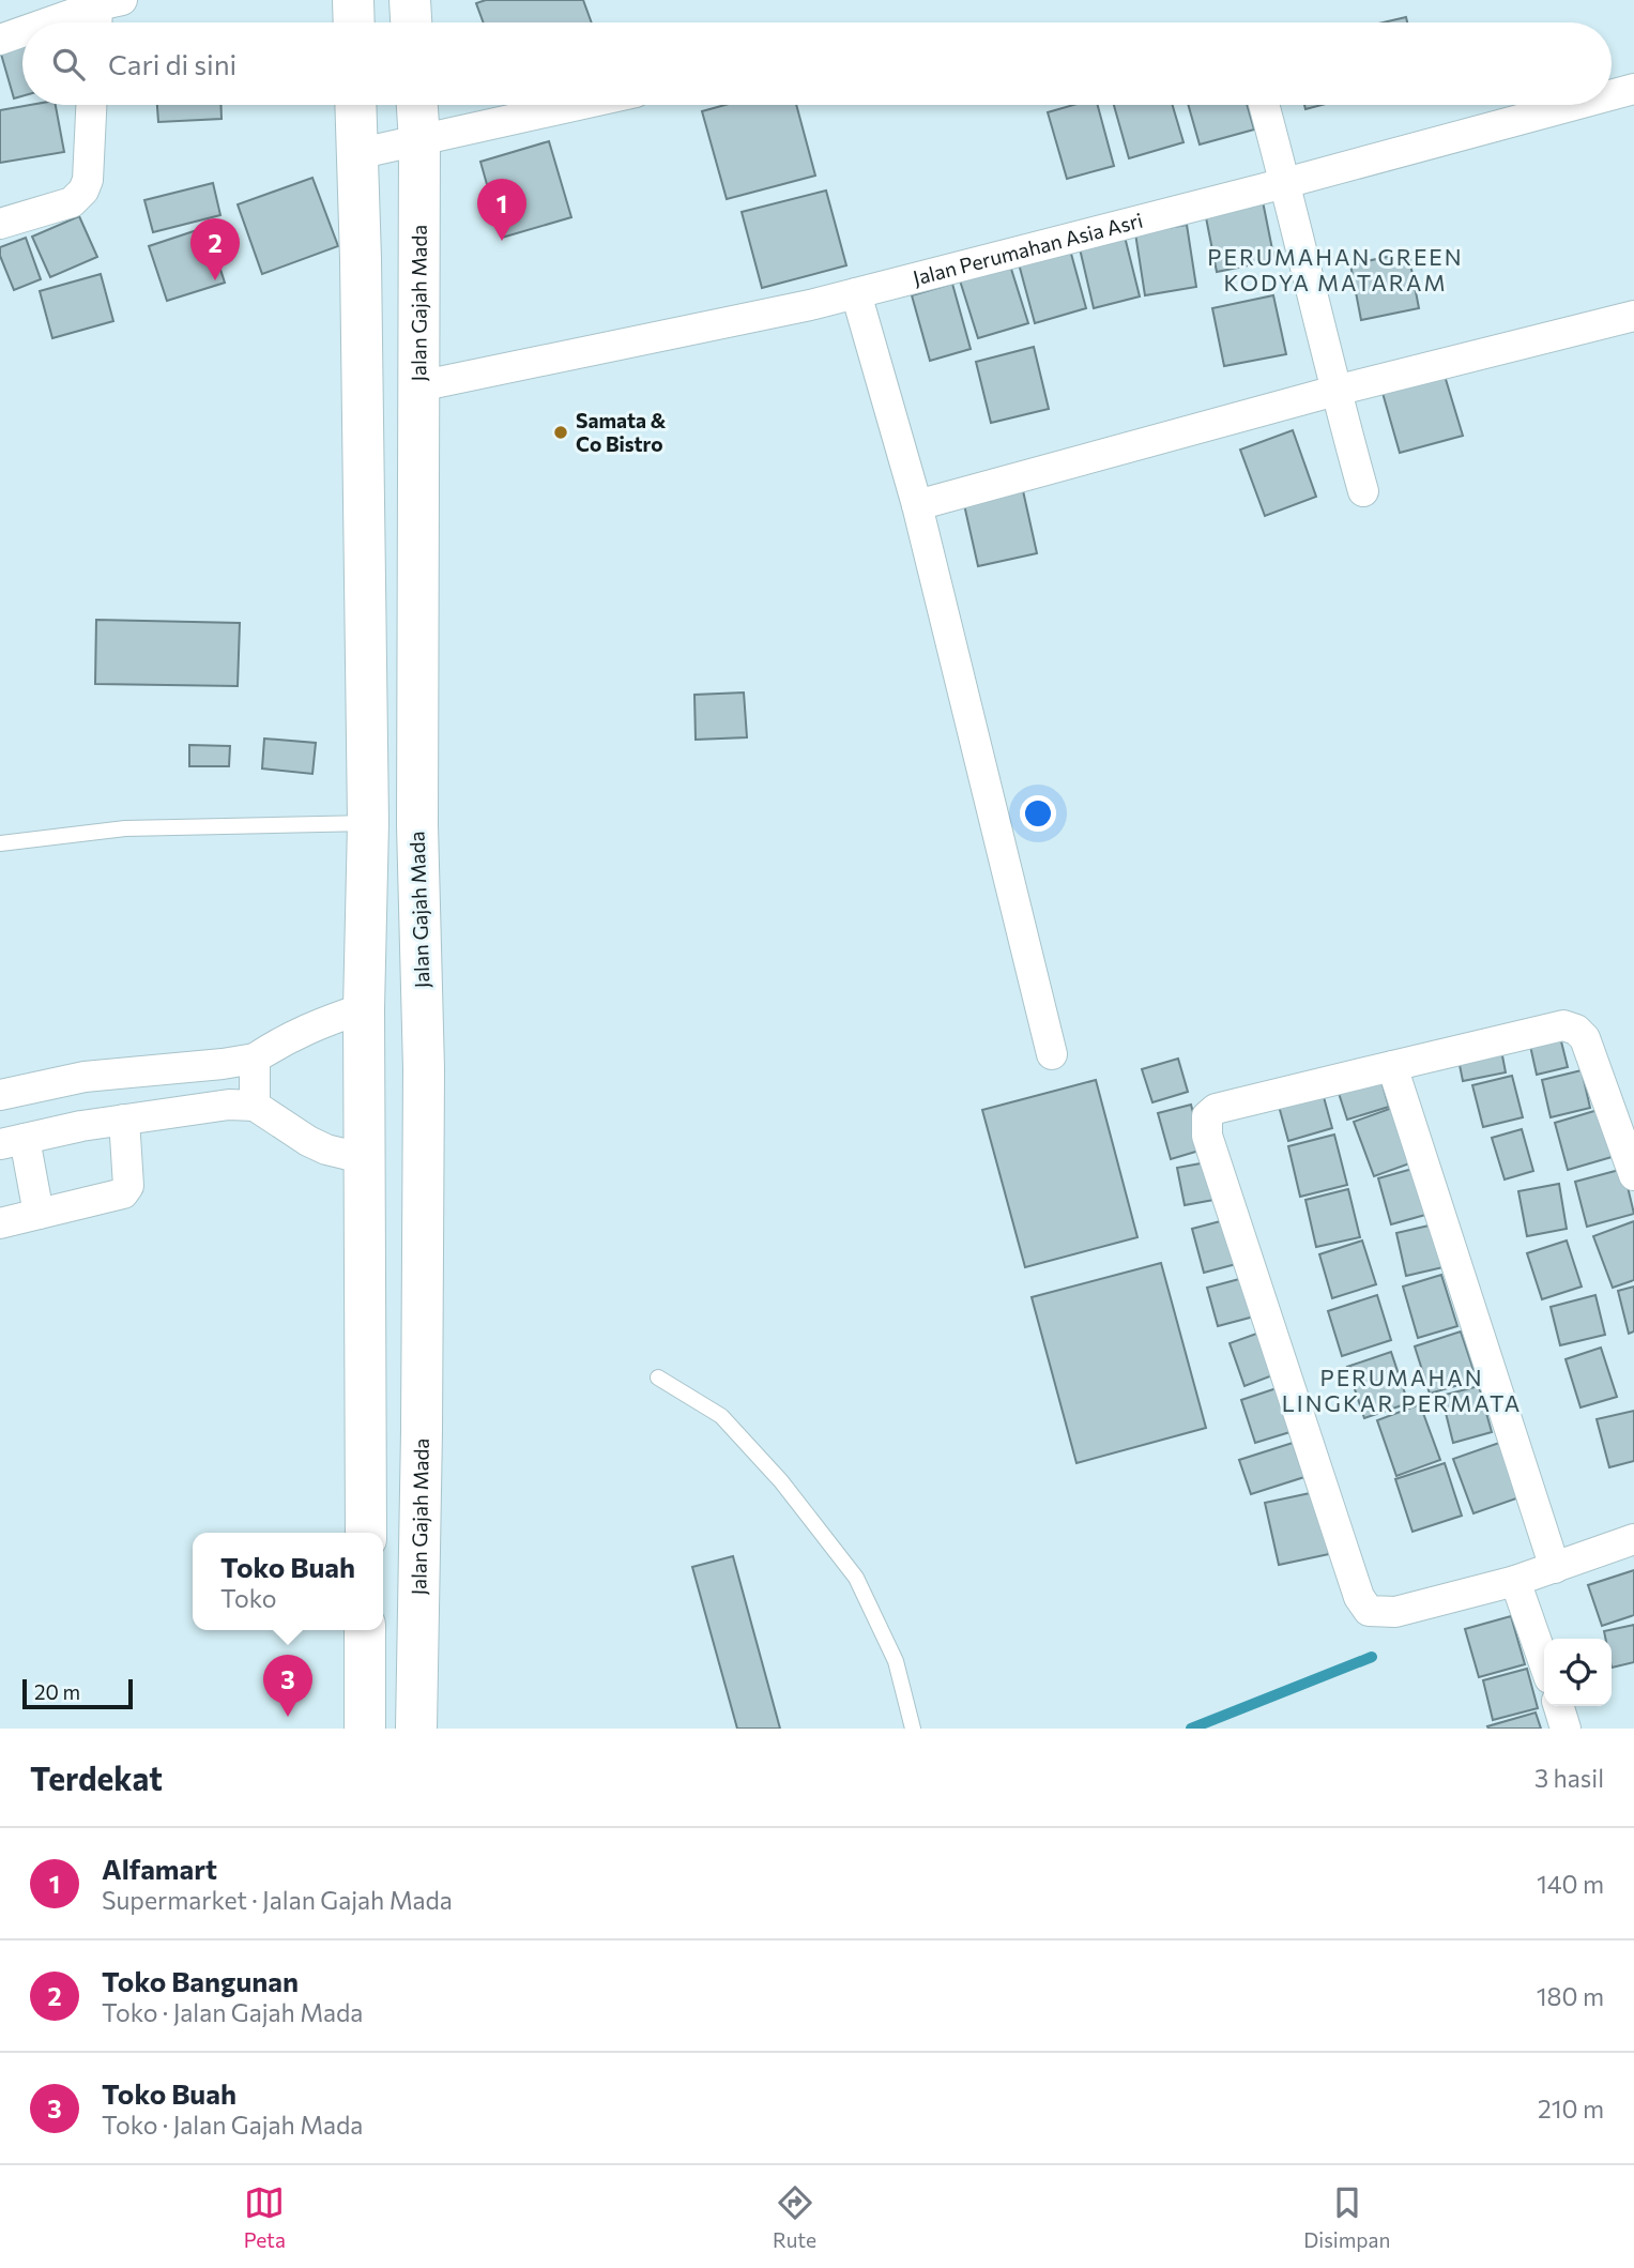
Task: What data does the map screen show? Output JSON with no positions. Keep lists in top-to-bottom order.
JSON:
{
  "streets": {
    "main road": ["Jalan Gajah Mada"],
    "street": ["Jalan Perumahan Asia Asri"]
  },
  "crossings": [
    ["Jalan Perumahan Asia Asri", "Jalan Gajah Mada"]
  ],
  "districts": ["PERUMAHAN GREEN KODYA MATARAM", "PERUMAHAN LINGKAR PERMATA"],
  "places": ["Samata & Co Bistro"],
  "scale_bar": "20 m",
  "page": {
    "search": "Cari di sini",
    "pins": ["1", "2", "3"],
    "popup": ["Toko Buah", "Toko"],
    "scale": "20 m",
    "heading": ["Terdekat", "3 hasil"],
    "list": [
      {
        "mark": "1",
        "name": "Alfamart",
        "note": "Supermarket · Jalan Gajah Mada",
        "value": "140 m"
      },
      {
        "mark": "2",
        "name": "Toko Bangunan",
        "note": "Toko · Jalan Gajah Mada",
        "value": "180 m"
      },
      {
        "mark": "3",
        "name": "Toko Buah",
        "note": "Toko · Jalan Gajah Mada",
        "value": "210 m"
      }
    ],
    "nav": ["Peta", "Rute", "Disimpan"]
  }
}
